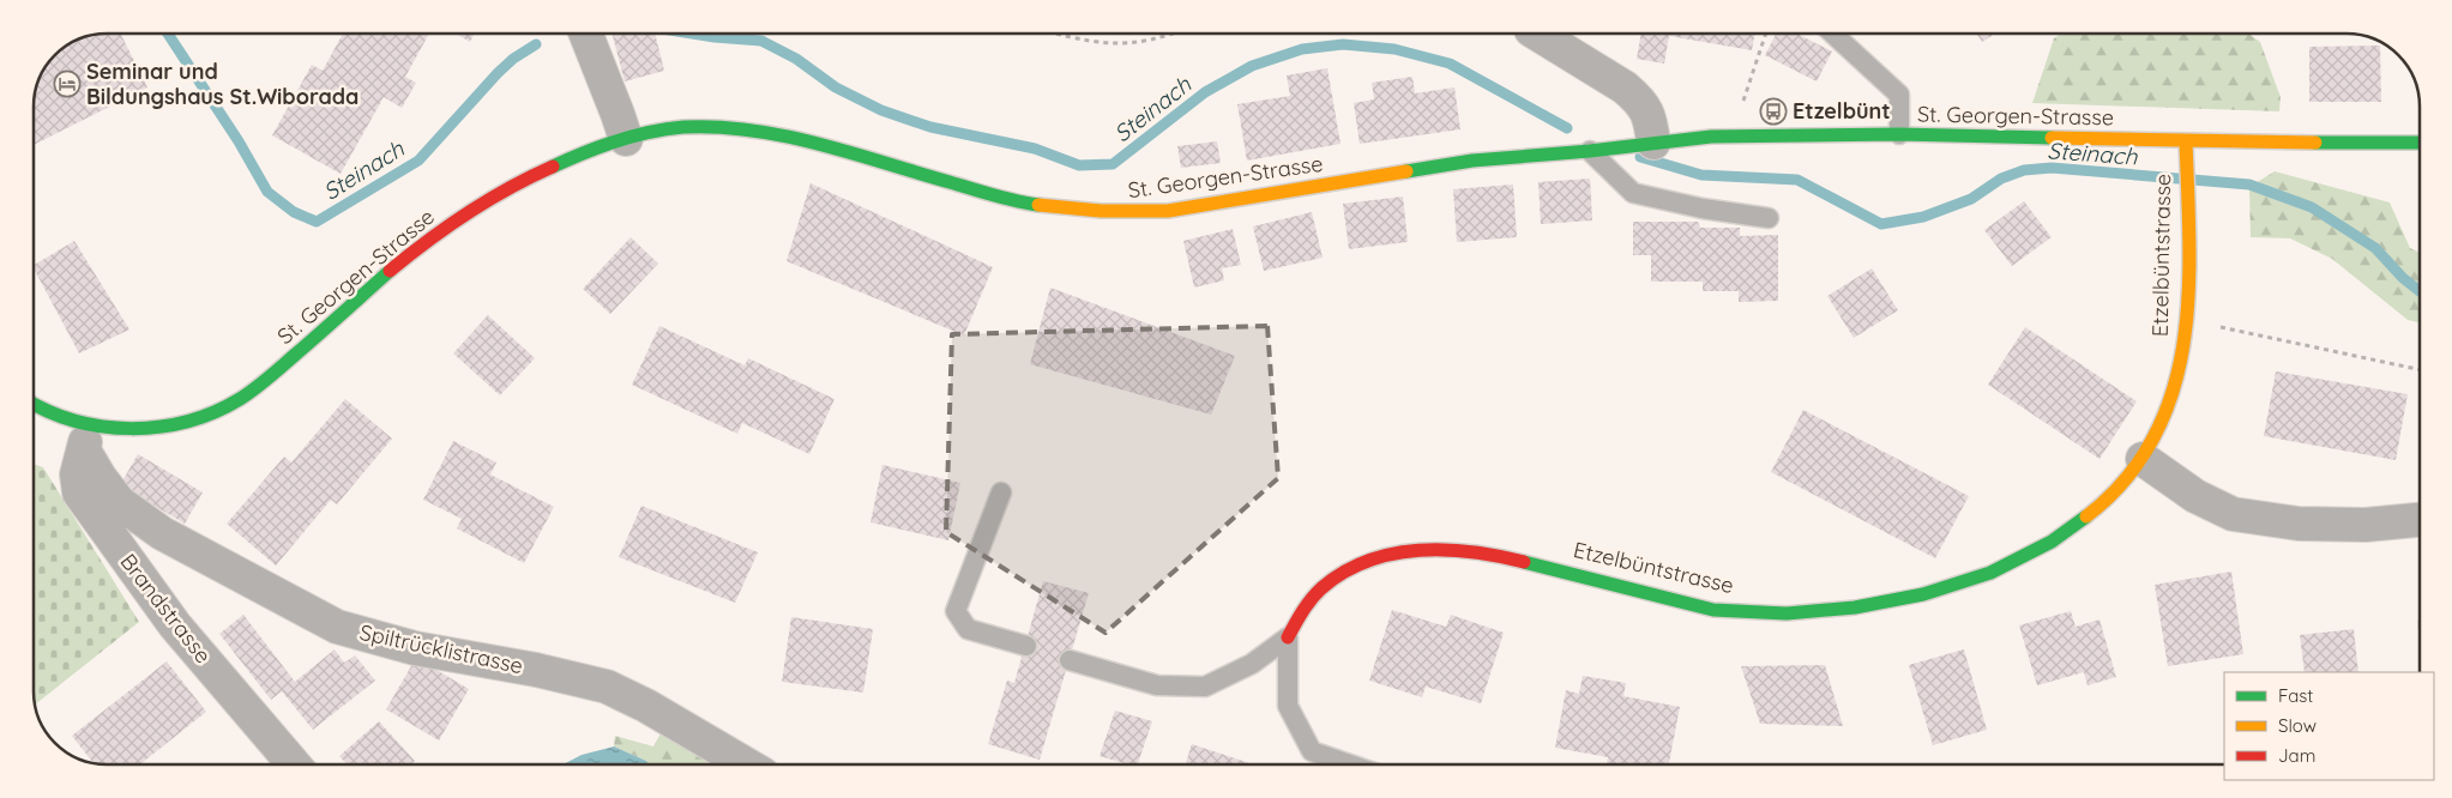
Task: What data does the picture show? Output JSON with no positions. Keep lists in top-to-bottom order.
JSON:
{
  "streets": {
    "street": [
      "St. Georgen-Strasse",
      "Etzelbüntstrasse",
      "Brandstrasse",
      "Spiltrücklistrasse"
    ]
  },
  "crossings": [
    ["St. Georgen-Strasse", "Etzelbüntstrasse"],
    ["St. Georgen-Strasse", "Brandstrasse"],
    ["St. Georgen-Strasse", "Spiltrücklistrasse"],
    ["Brandstrasse", "Spiltrücklistrasse"]
  ],
  "water": ["Steinach"],
  "places": {
    "hotel": ["Seminar und Bildungshaus St.Wiborada"],
    "bus stop": ["Etzelbünt"]
  },
  "legend": ["Fast", "Slow", "Jam"]
}
